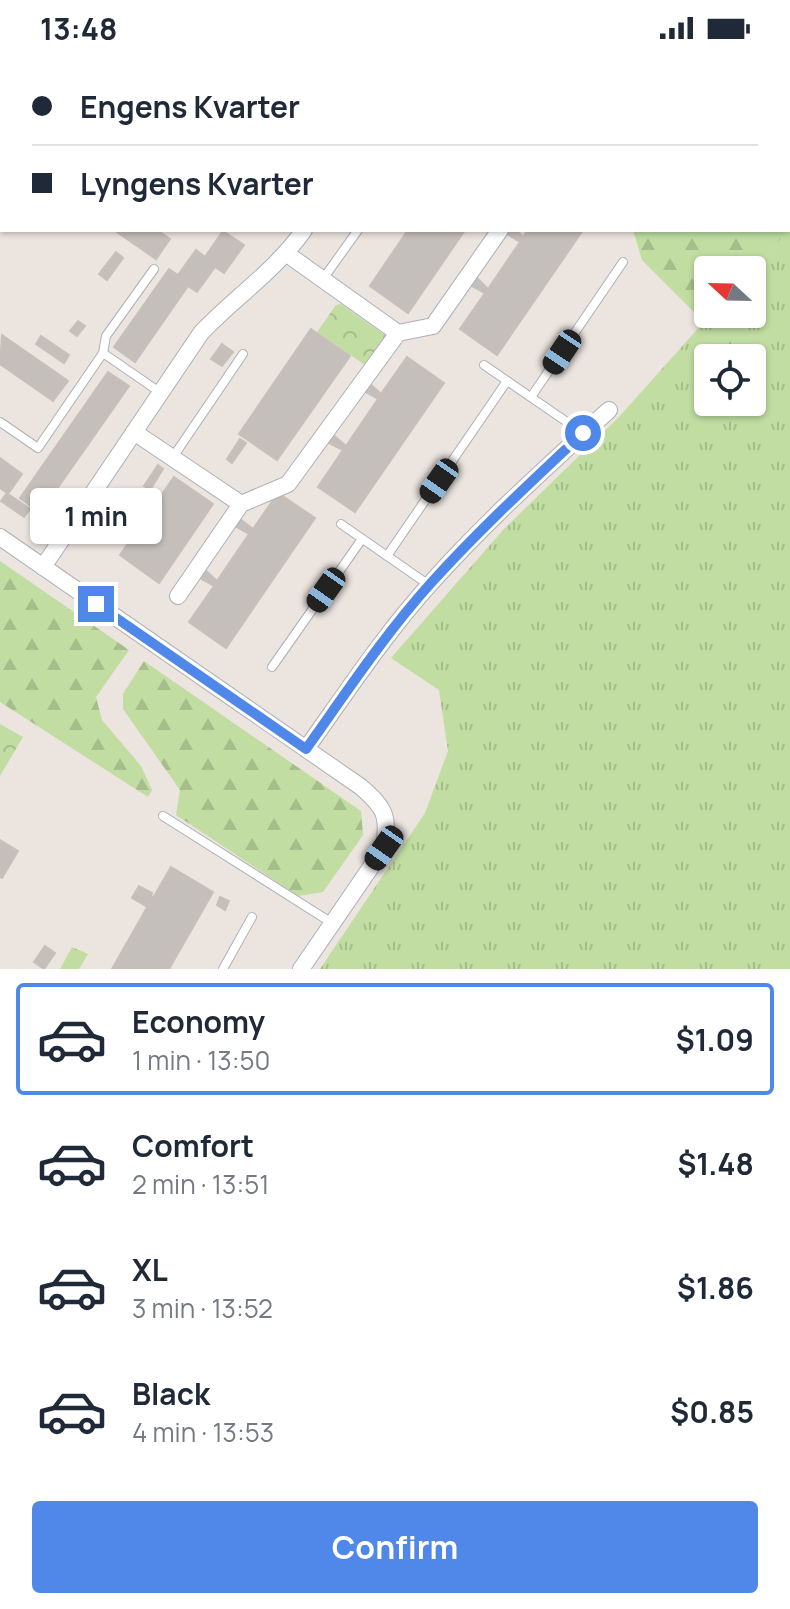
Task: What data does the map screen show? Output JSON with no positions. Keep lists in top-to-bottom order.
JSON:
{
  "north": "left",
  "page": {
    "status": "13:48",
    "banner": ["Engens Kvarter", "Lyngens Kvarter"],
    "bubble": "1 min",
    "list": [
      {
        "name": "Economy",
        "note": "1 min · 13:50",
        "value": "$1.09"
      },
      {
        "name": "Comfort",
        "note": "2 min · 13:51",
        "value": "$1.48"
      },
      {
        "name": "XL",
        "note": "3 min · 13:52",
        "value": "$1.86"
      },
      {
        "name": "Black",
        "note": "4 min · 13:53",
        "value": "$0.85"
      }
    ],
    "buttons": "Confirm"
  }
}
